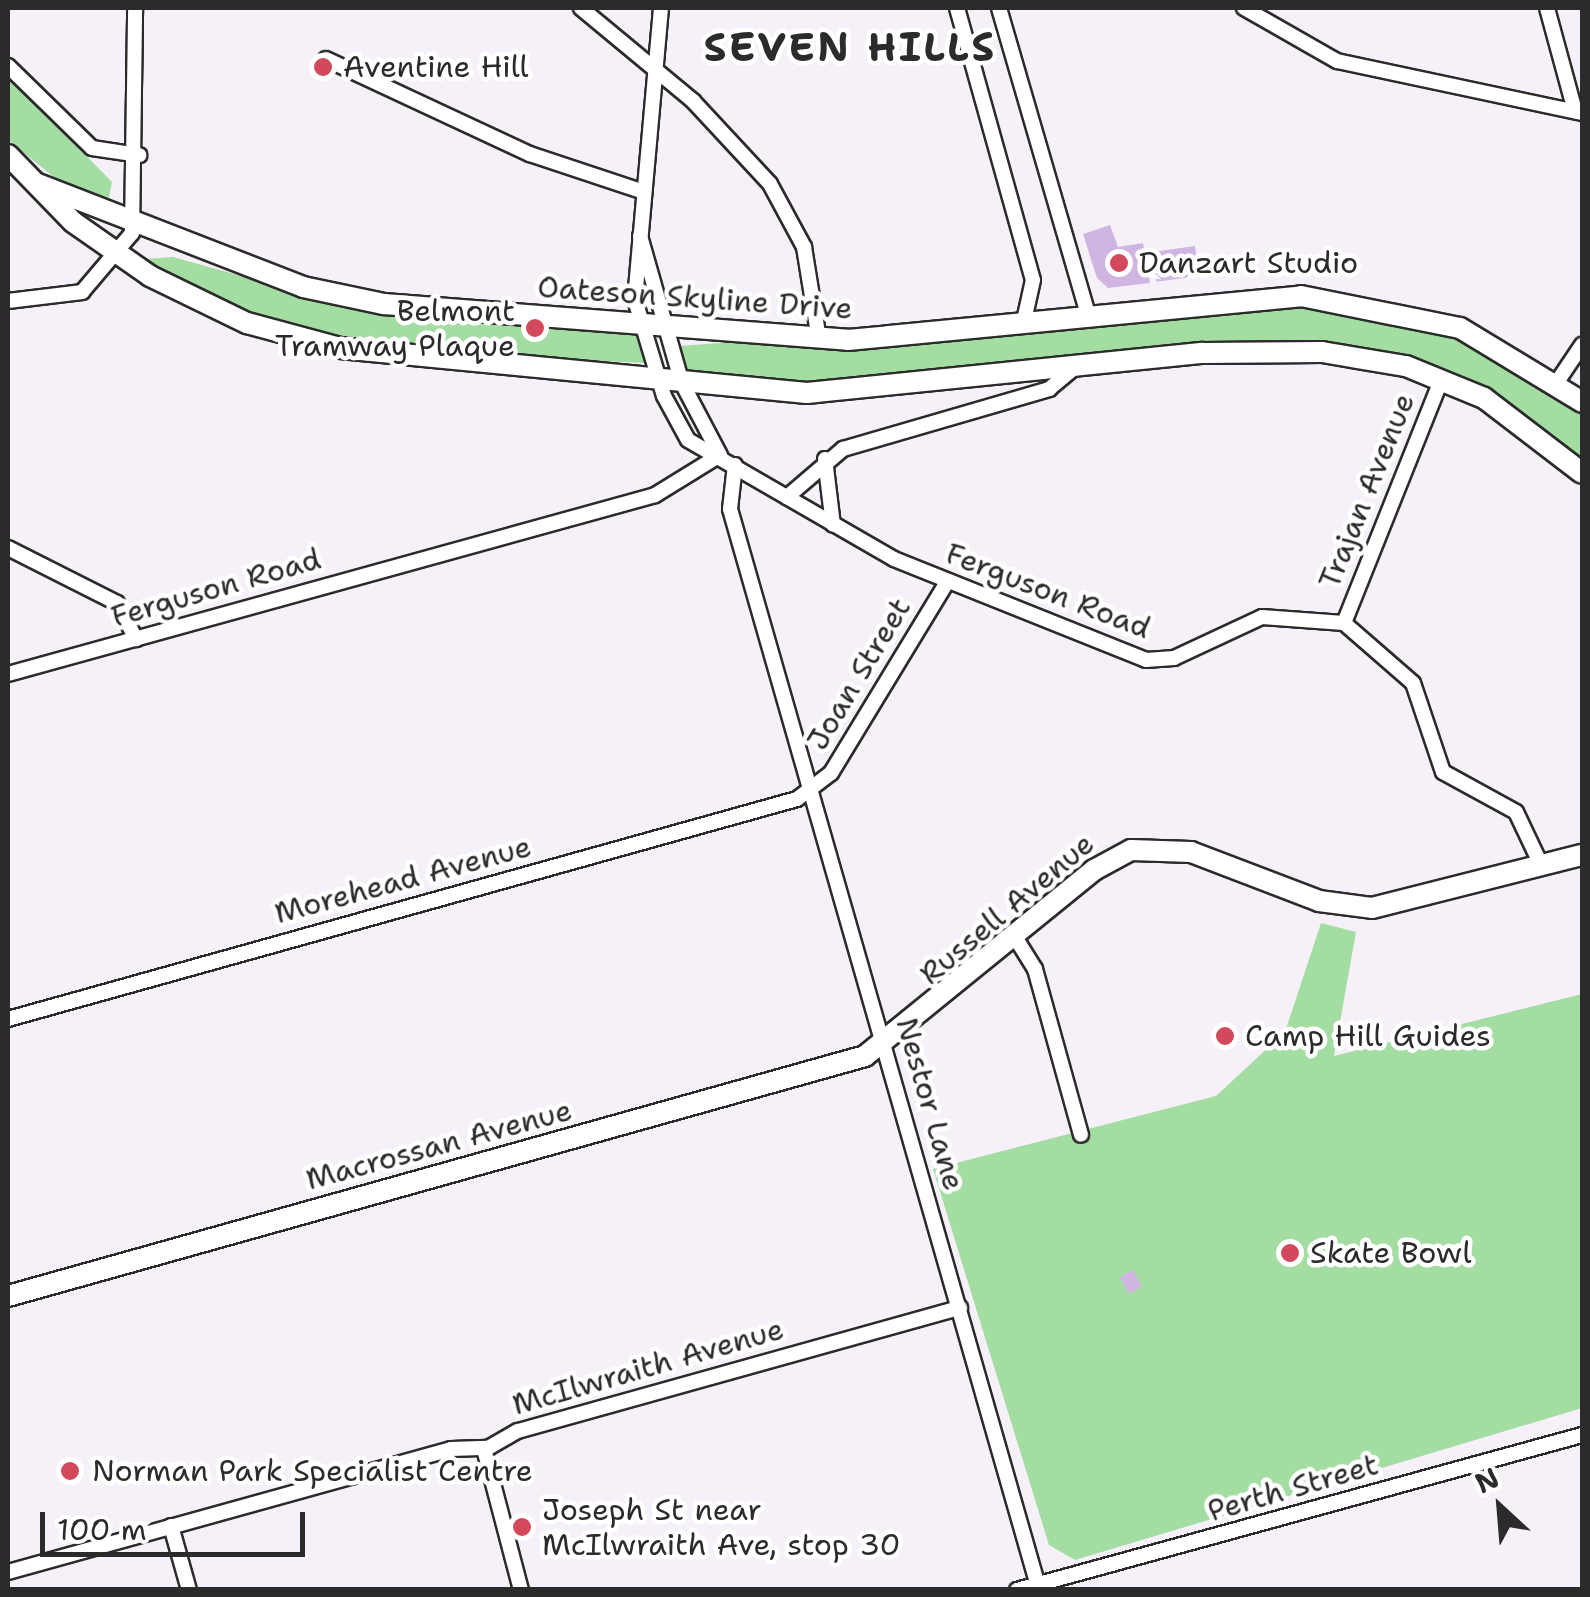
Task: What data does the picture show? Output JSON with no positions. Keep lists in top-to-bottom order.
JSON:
{
  "streets": {
    "main road": ["Oateson Skyline Drive", "Russell Avenue", "Macrossan Avenue"],
    "street": [
      "Trajan Avenue",
      "Ferguson Road",
      "Joan Street",
      "Morehead Avenue",
      "Nestor Lane",
      "McIlwraith Avenue",
      "Perth Street"
    ]
  },
  "crossings": [
    ["Oateson Skyline Drive", "Trajan Avenue"],
    ["Oateson Skyline Drive", "Ferguson Road"],
    ["Trajan Avenue", "Ferguson Road"],
    ["Ferguson Road", "Joan Street"],
    ["Ferguson Road", "Nestor Lane"],
    ["Joan Street", "Morehead Avenue"],
    ["Joan Street", "Nestor Lane"],
    ["Morehead Avenue", "Nestor Lane"],
    ["Russell Avenue", "Nestor Lane"],
    ["Russell Avenue", "Macrossan Avenue"],
    ["Nestor Lane", "Macrossan Avenue"],
    ["Nestor Lane", "McIlwraith Avenue"],
    ["Nestor Lane", "Perth Street"]
  ],
  "districts": ["SEVEN HILLS"],
  "places": [
    "Aventine Hill",
    "Danzart Studio",
    "Belmont Tramway Plaque",
    "Camp Hill Guides",
    "Skate Bowl",
    "Norman Park Specialist Centre",
    "Joseph St near McIlwraith Ave, stop 30"
  ],
  "scale_bar": "100 m",
  "north": "top left"
}
